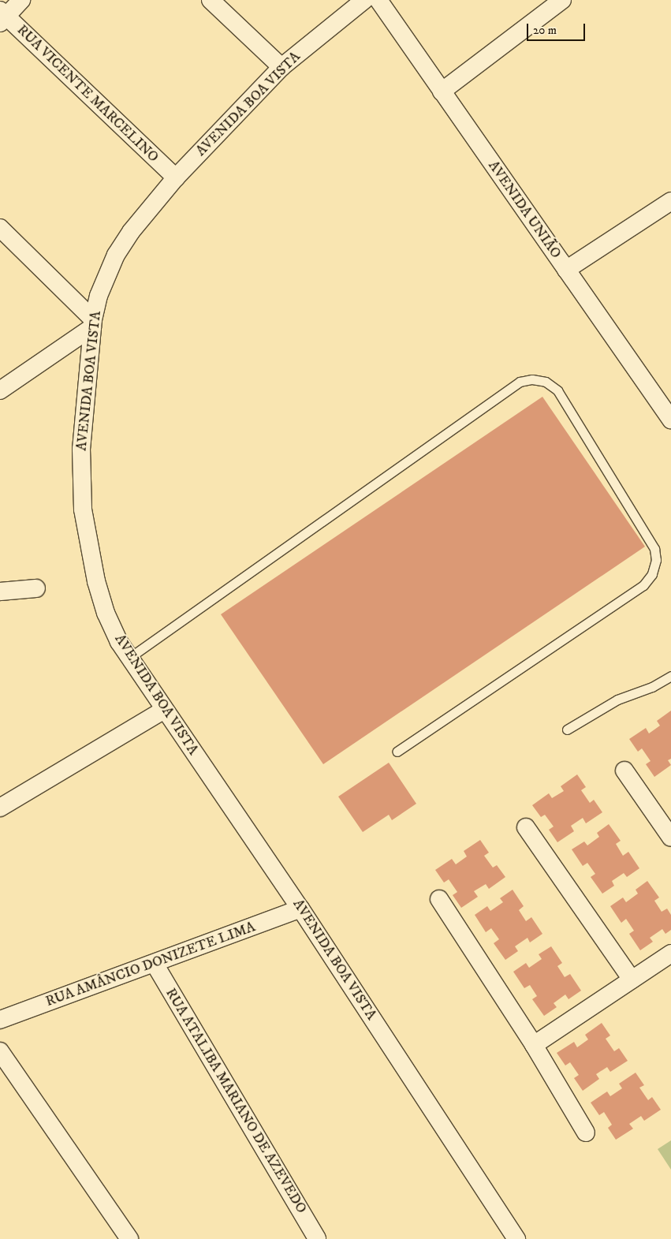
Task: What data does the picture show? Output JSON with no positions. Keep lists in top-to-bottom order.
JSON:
{
  "streets": {
    "street": [
      "RUA VICENTE MARCELINO",
      "AVENIDA BOA VISTA",
      "AVENIDA UNIÃO",
      "RUA AMÂNCIO DONIZETE LIMA",
      "RUA ATALIBA MARIANO DE AZEVEDO"
    ]
  },
  "crossings": [
    ["RUA VICENTE MARCELINO", "AVENIDA BOA VISTA"],
    ["AVENIDA BOA VISTA", "RUA AMÂNCIO DONIZETE LIMA"],
    ["RUA AMÂNCIO DONIZETE LIMA", "RUA ATALIBA MARIANO DE AZEVEDO"]
  ],
  "scale_bar": "20 m"
}
